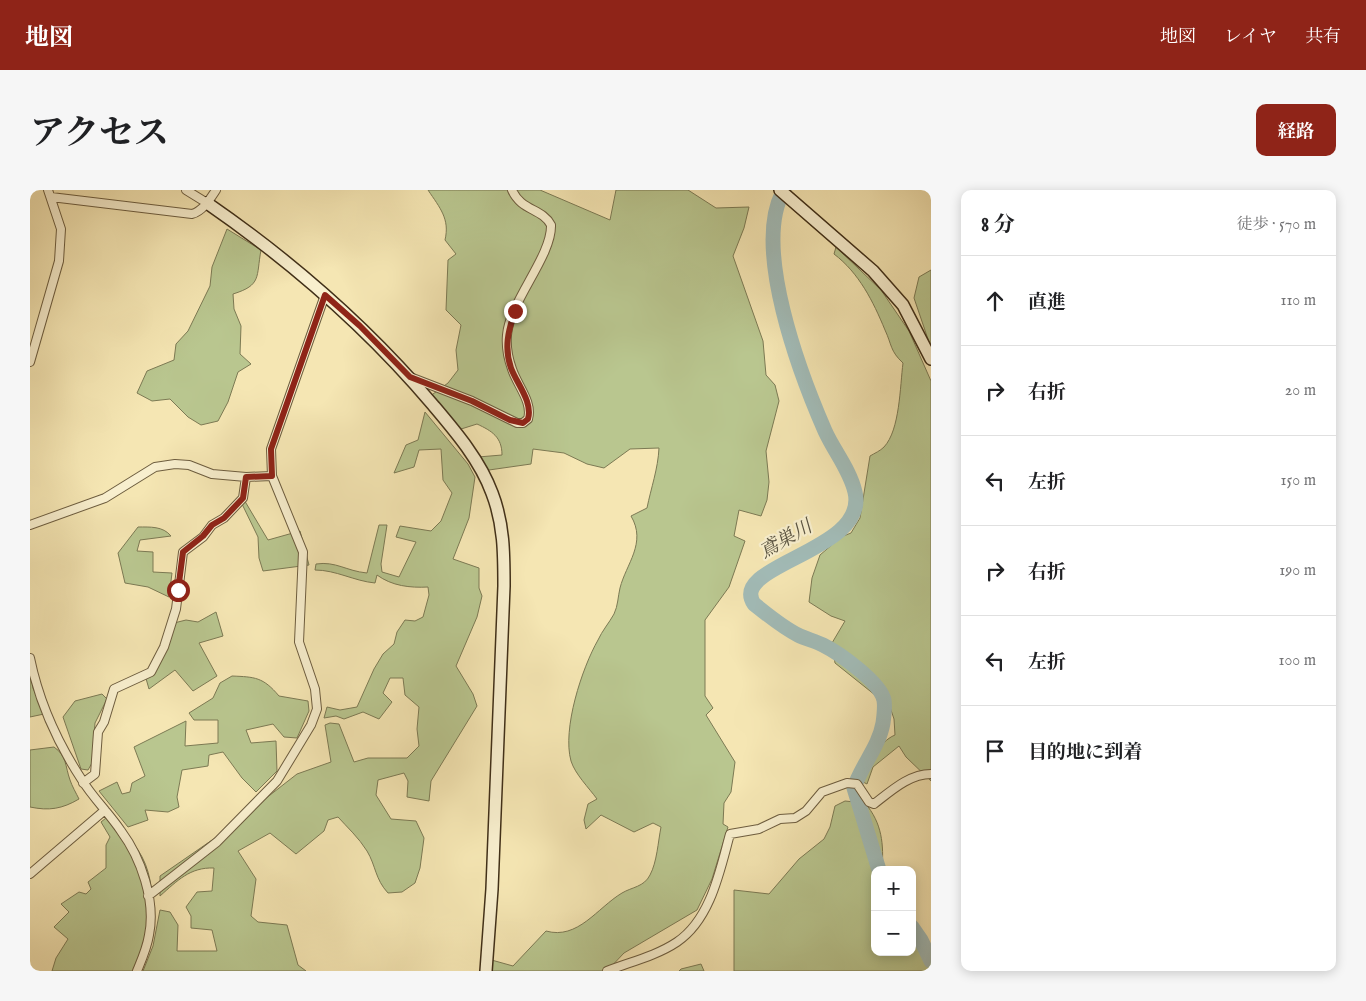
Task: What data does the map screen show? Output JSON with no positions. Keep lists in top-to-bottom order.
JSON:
{
  "water": ["鳶巣川"],
  "page": {
    "header": "地図",
    "nav": ["地図", "レイヤ", "共有"],
    "title": "アクセス",
    "buttons": "経路",
    "heading": ["8 分", "徒歩 · 570 m"],
    "list": [
      ["直進", "110 m"],
      ["右折", "20 m"],
      ["左折", "150 m"],
      ["右折", "190 m"],
      ["左折", "100 m"],
      "目的地に到着"
    ],
    "map_buttons": ["+", "−"]
  }
}
